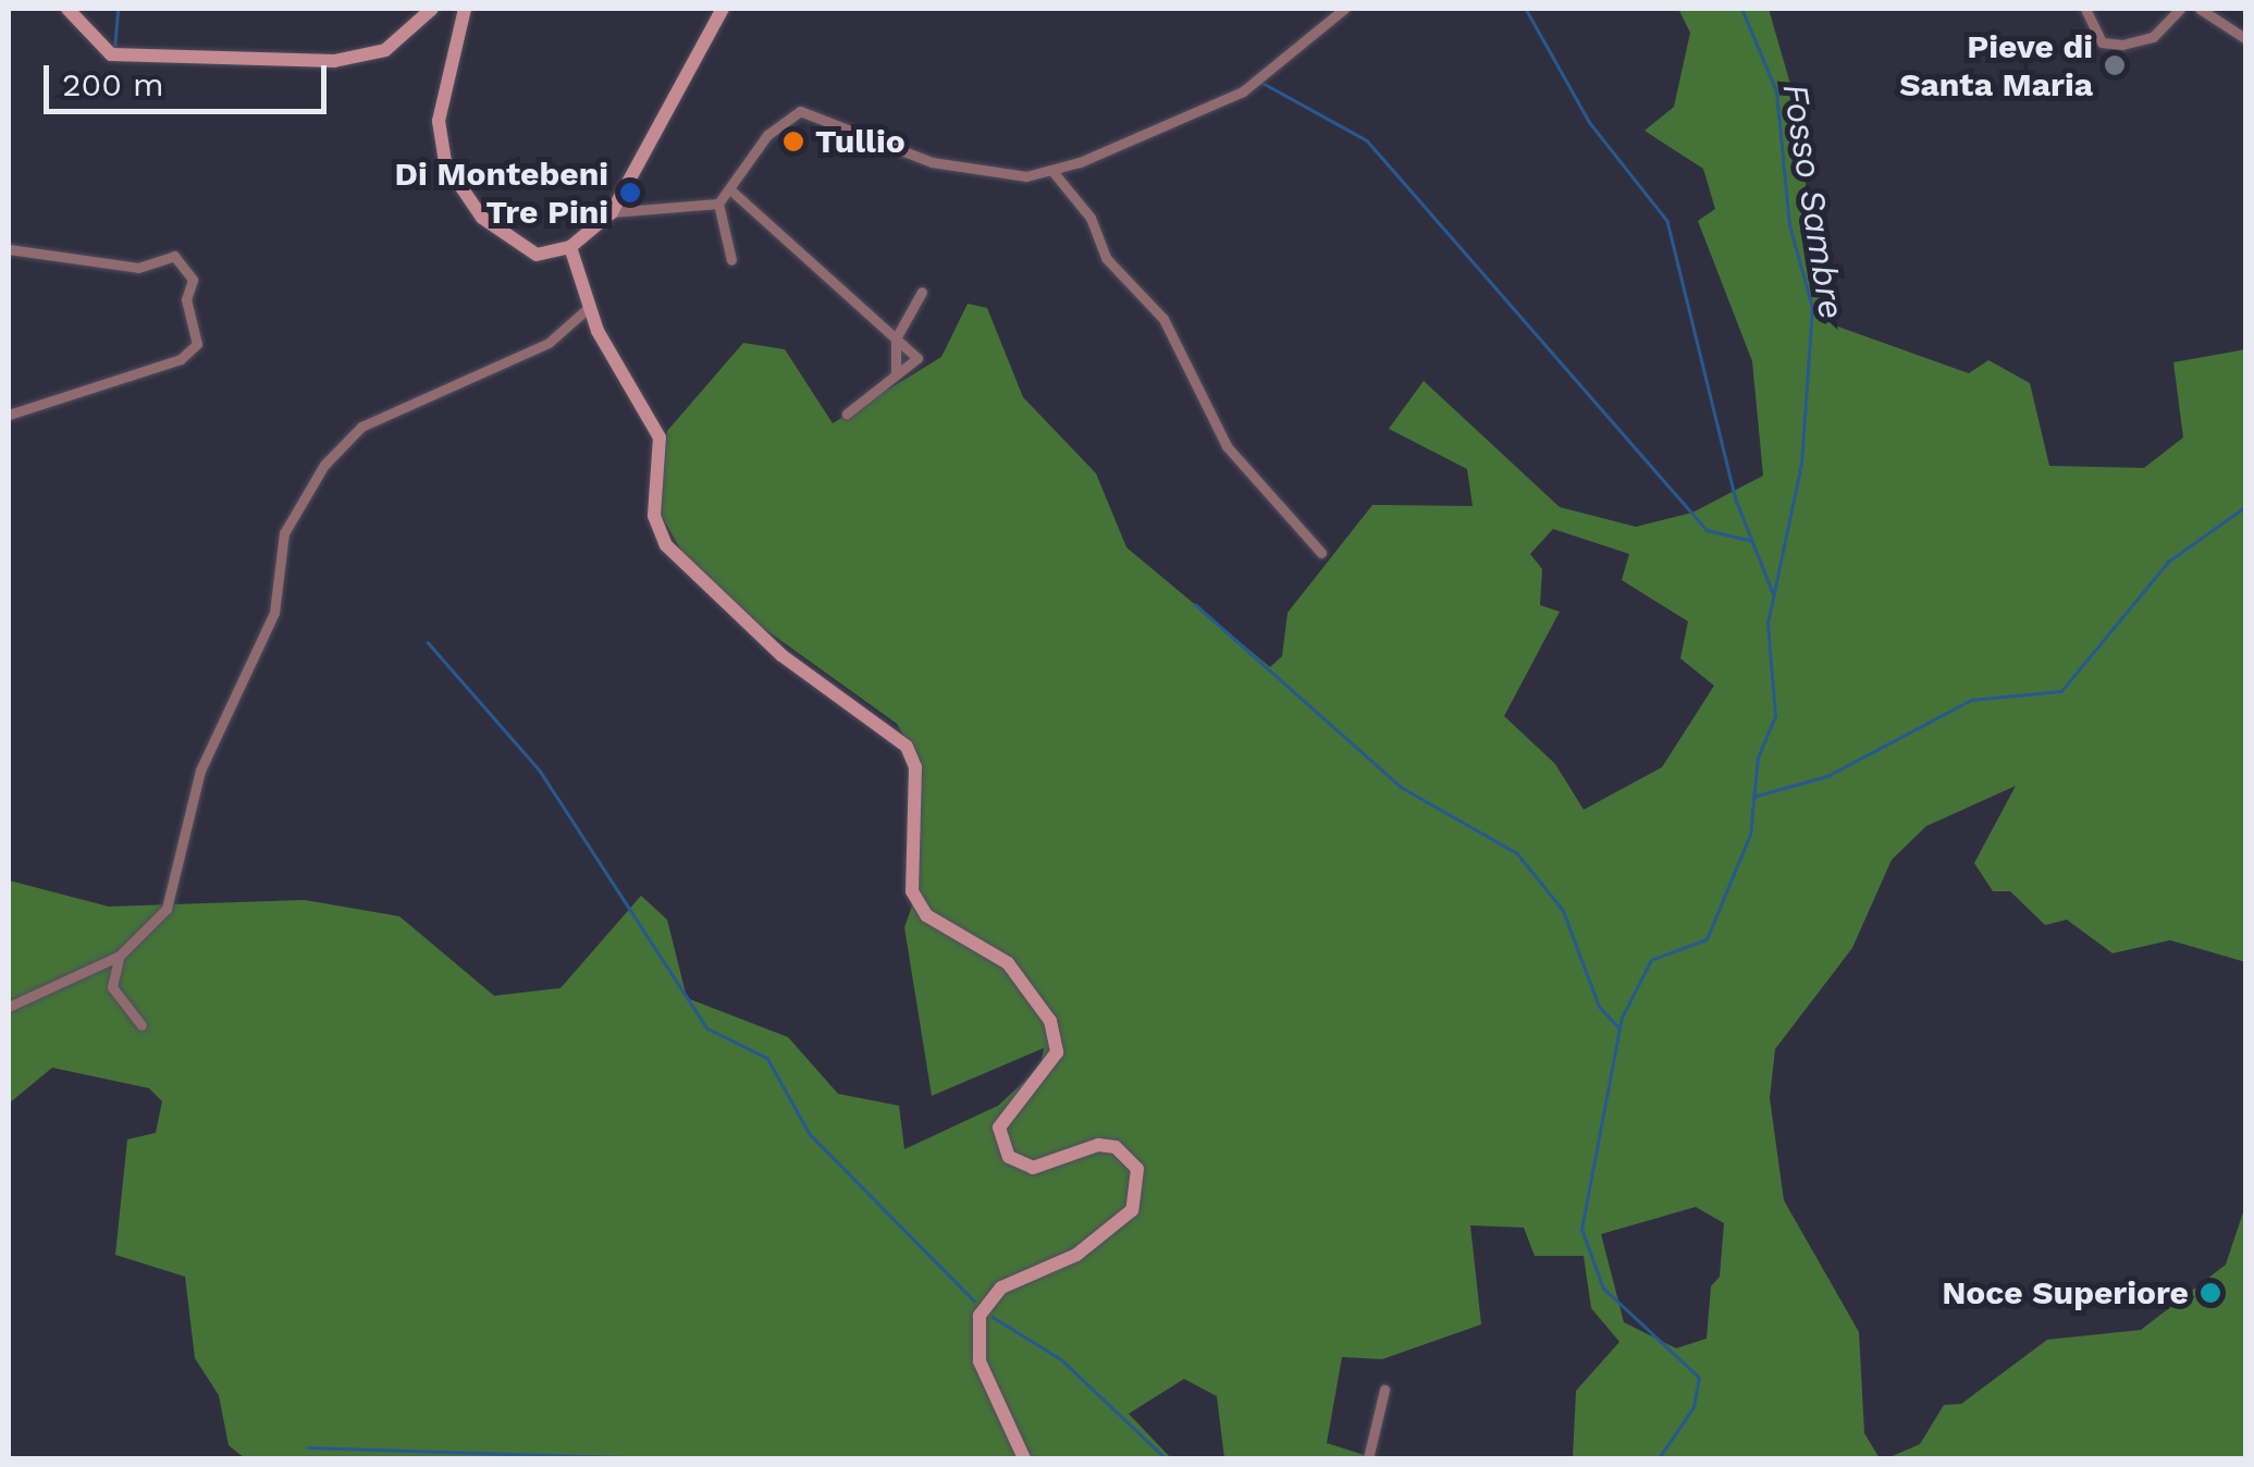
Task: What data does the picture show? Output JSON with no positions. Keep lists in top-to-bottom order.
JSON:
{
  "water": ["Fosso Sambre"],
  "places": [
    "Pieve di Santa Maria",
    "Tullio",
    "Di Montebeni Tre Pini",
    "Noce Superiore"
  ],
  "scale_bar": "200 m"
}
